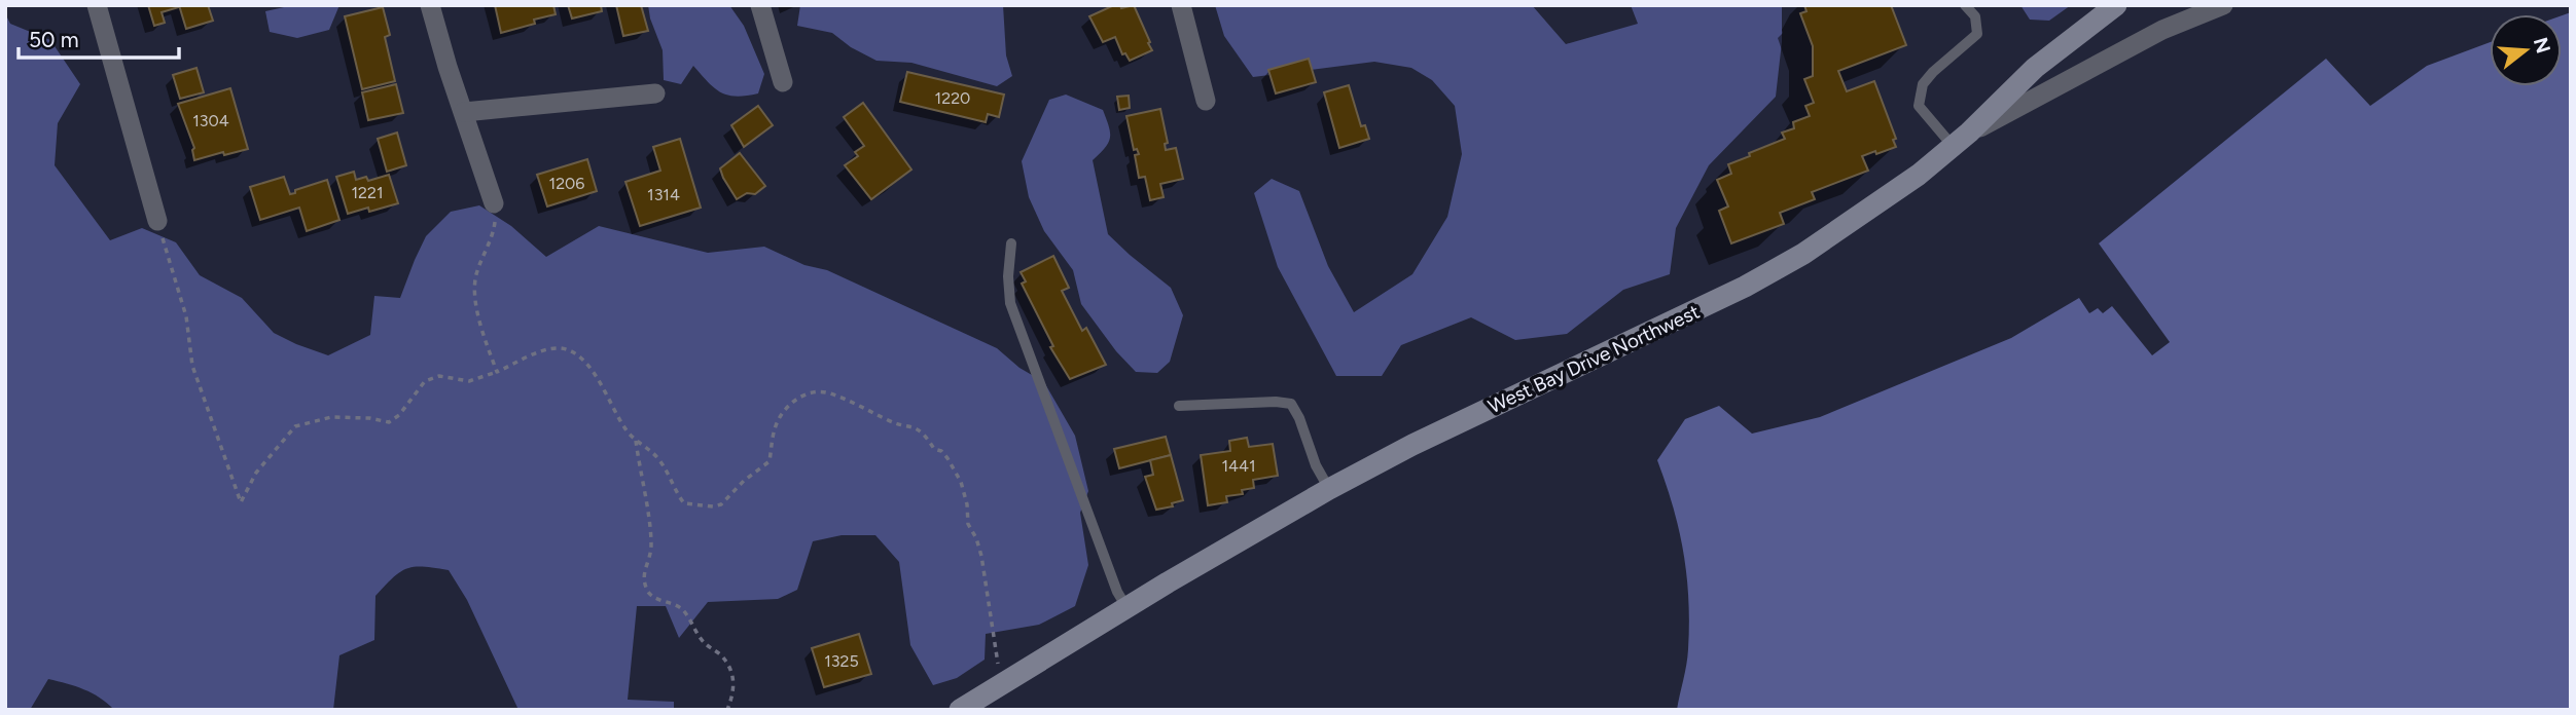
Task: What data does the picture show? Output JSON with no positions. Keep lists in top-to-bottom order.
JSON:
{
  "streets": {
    "street": ["West Bay Drive Northwest"]
  },
  "house_numbers": [
    "1220",
    "1304",
    "1206",
    "1221",
    "1314",
    "1441",
    "1325"
  ],
  "scale_bar": "50 m",
  "north": "right"
}
